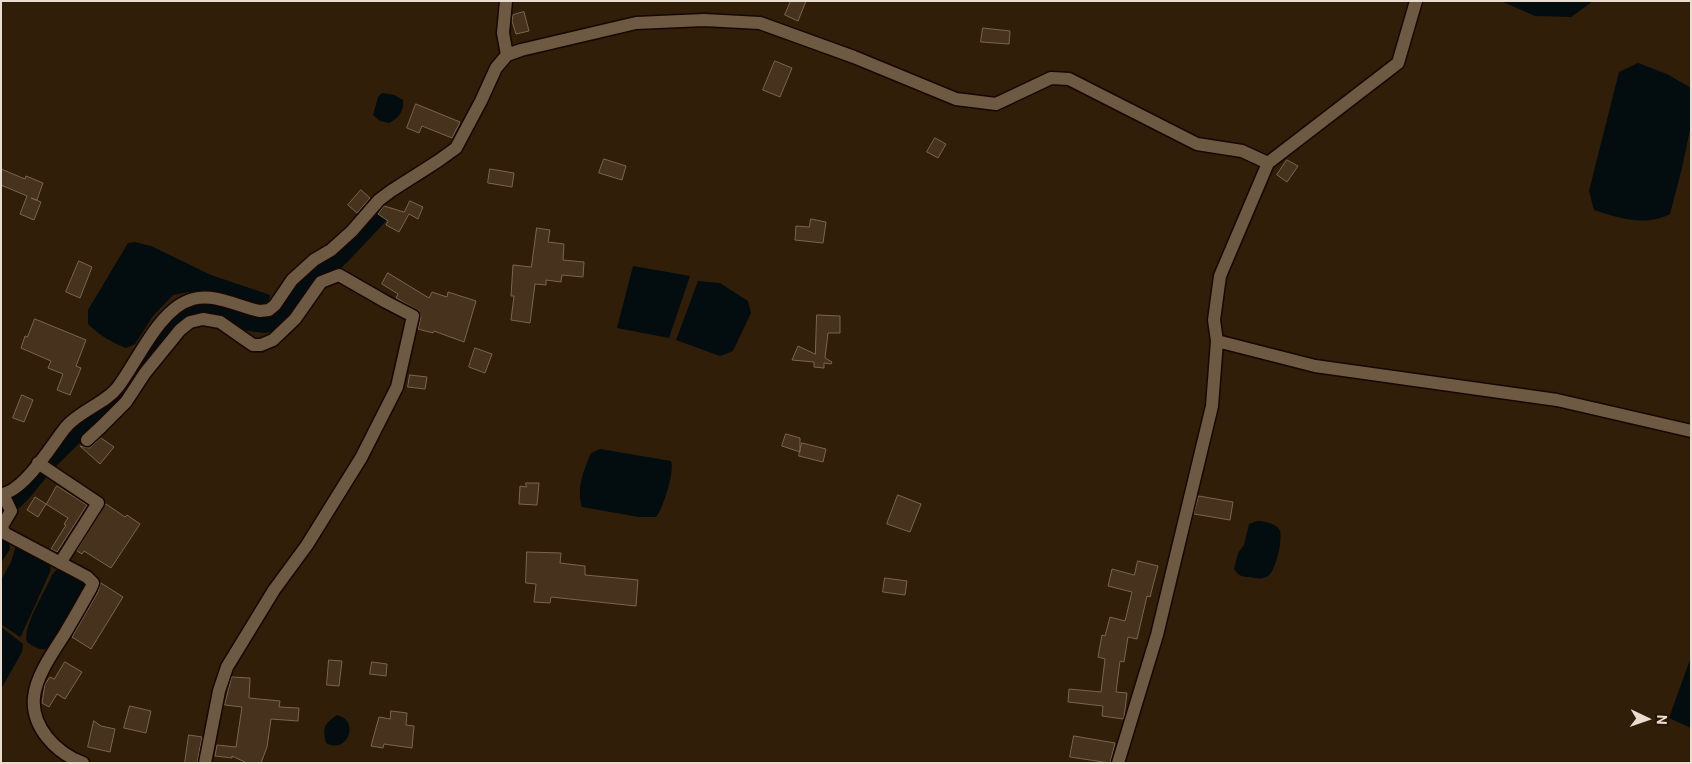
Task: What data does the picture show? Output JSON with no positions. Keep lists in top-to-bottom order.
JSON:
{
  "north": "right"
}
